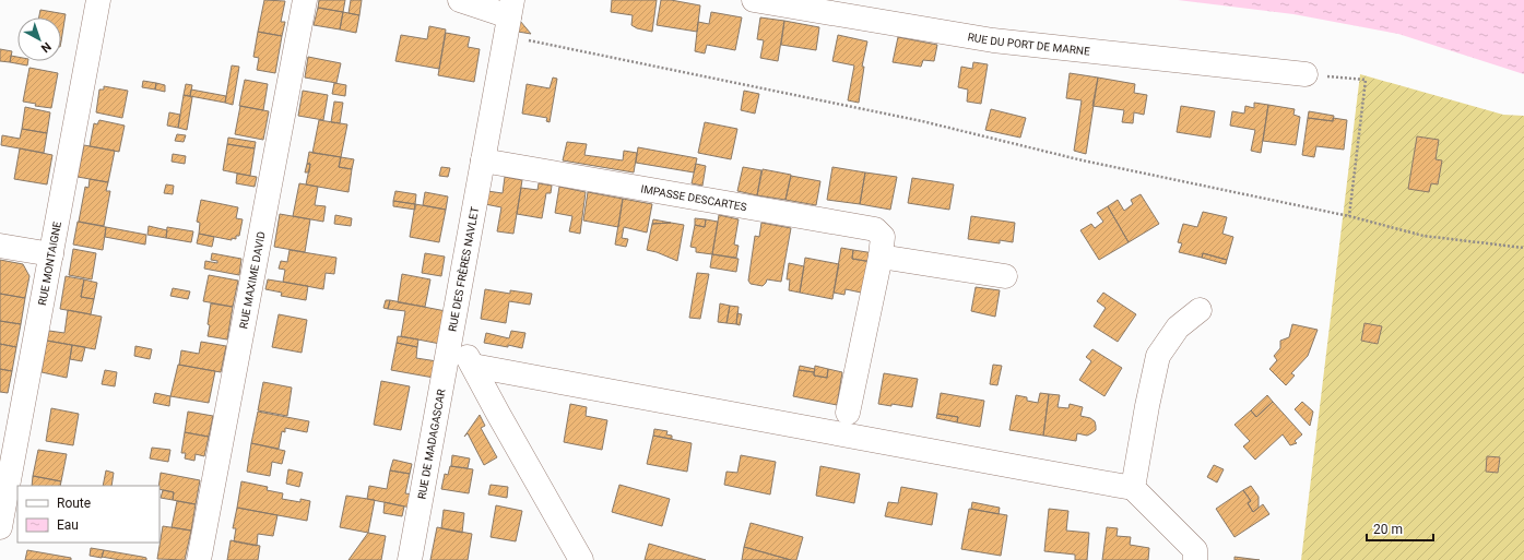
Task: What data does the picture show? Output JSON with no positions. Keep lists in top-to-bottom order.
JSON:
{
  "streets": {
    "street": [
      "RUE DU PORT DE MARNE",
      "IMPASSE DESCARTES",
      "RUE MONTAIGNE",
      "RUE DES FRÈRES NAVLET",
      "RUE MAXIME DAVID",
      "RUE DE MADAGASCAR"
    ]
  },
  "crossings": [
    ["IMPASSE DESCARTES", "RUE DES FRÈRES NAVLET"],
    ["RUE DES FRÈRES NAVLET", "RUE DE MADAGASCAR"]
  ],
  "legend": ["Route", "Eau"],
  "scale_bar": "20 m",
  "north": "bottom right"
}
